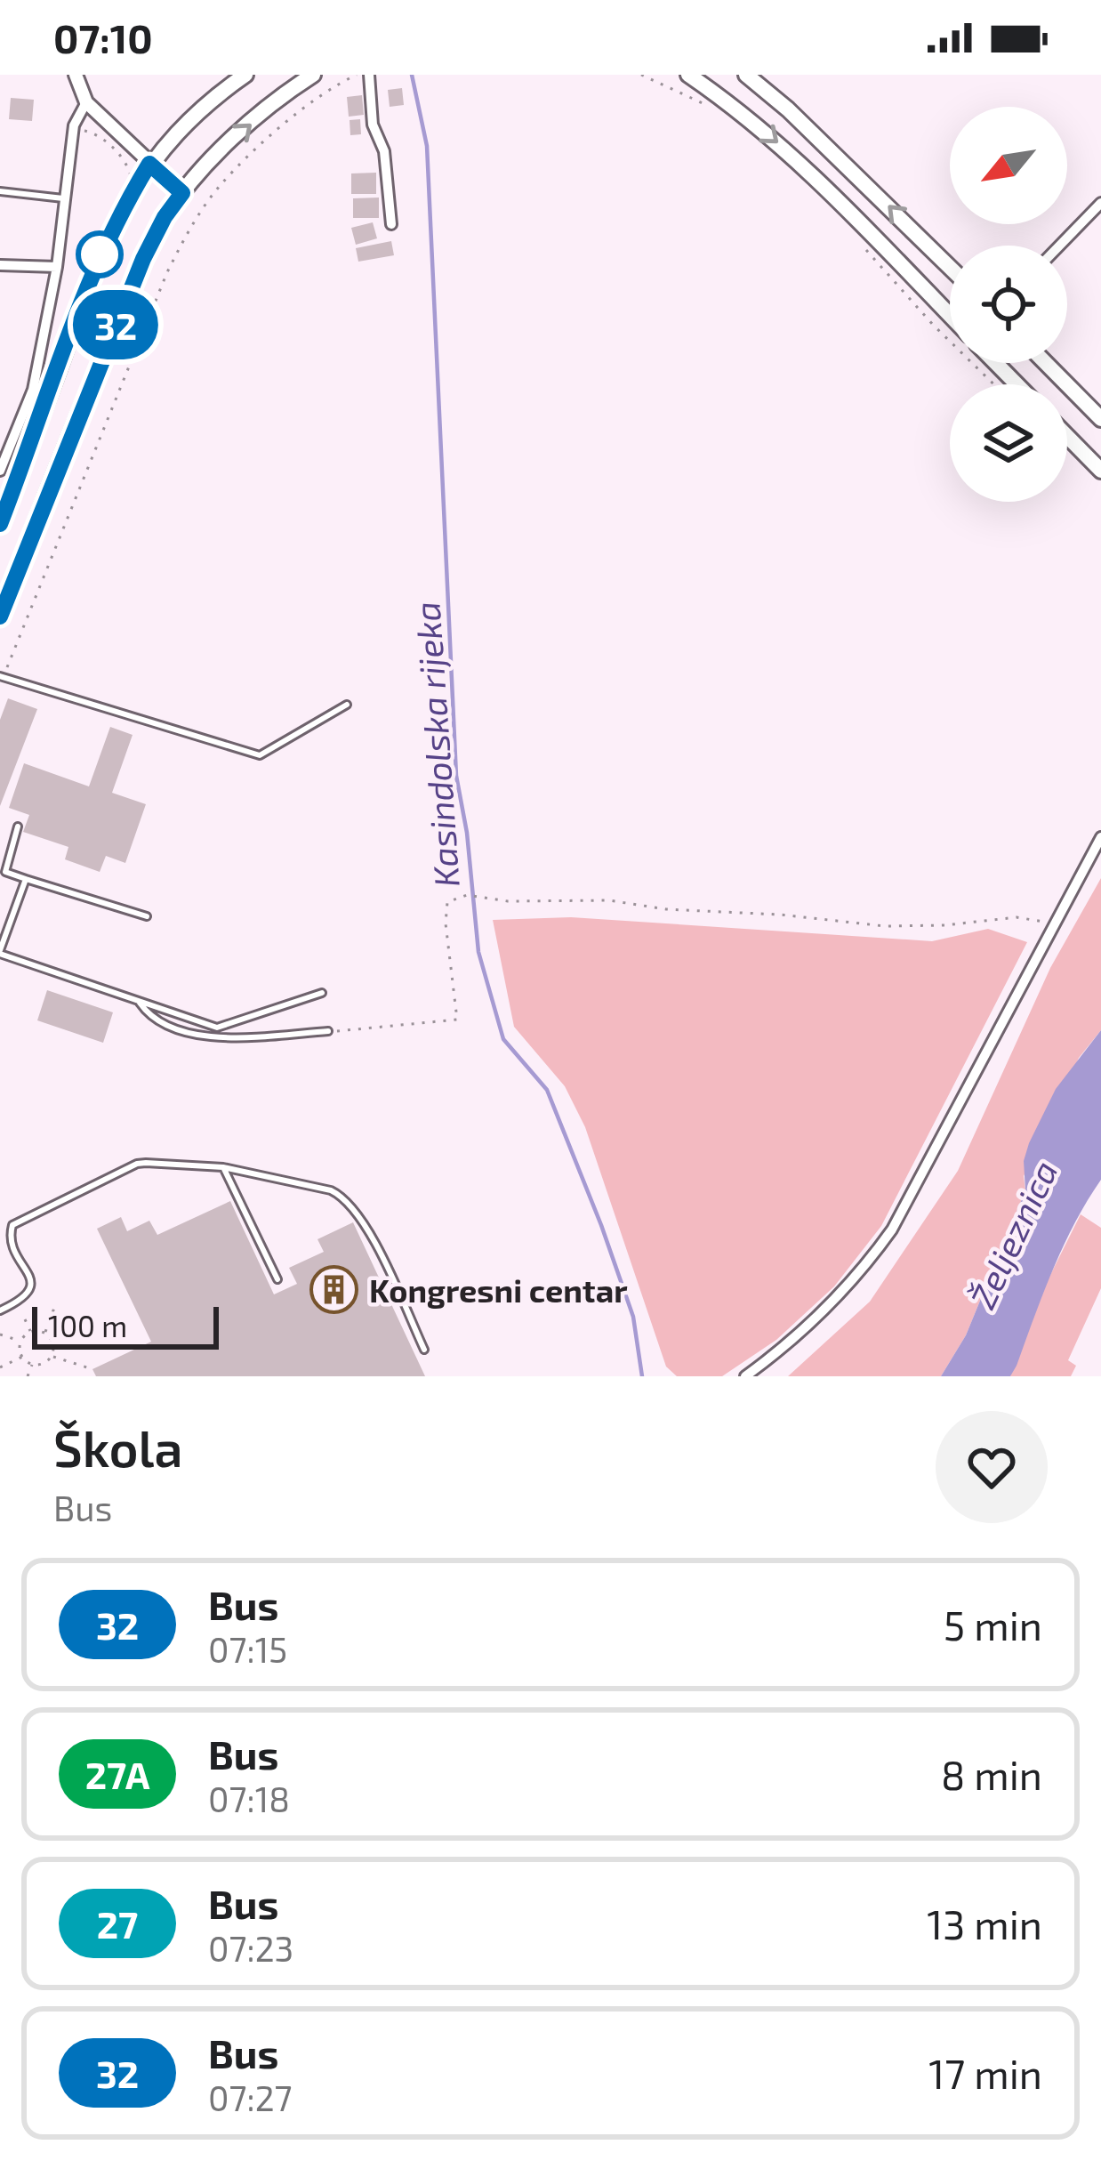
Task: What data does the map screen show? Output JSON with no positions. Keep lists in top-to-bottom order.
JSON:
{
  "water": ["Kasindolska rijeka", "Željeznica"],
  "places": {
    "building": ["Kongresni centar"]
  },
  "lines": ["bus line 32"],
  "scale_bar": "100 m",
  "north": "bottom left",
  "page": {
    "status": "07:10",
    "on_map": "32",
    "scale": "100 m",
    "heading": ["Škola", "Bus"],
    "list": [
      {
        "mark": "32",
        "name": "Bus",
        "note": "07:15",
        "value": "5 min"
      },
      {
        "mark": "27A",
        "name": "Bus",
        "note": "07:18",
        "value": "8 min"
      },
      {
        "mark": "27",
        "name": "Bus",
        "note": "07:23",
        "value": "13 min"
      },
      {
        "mark": "32",
        "name": "Bus",
        "note": "07:27",
        "value": "17 min"
      }
    ]
  }
}
